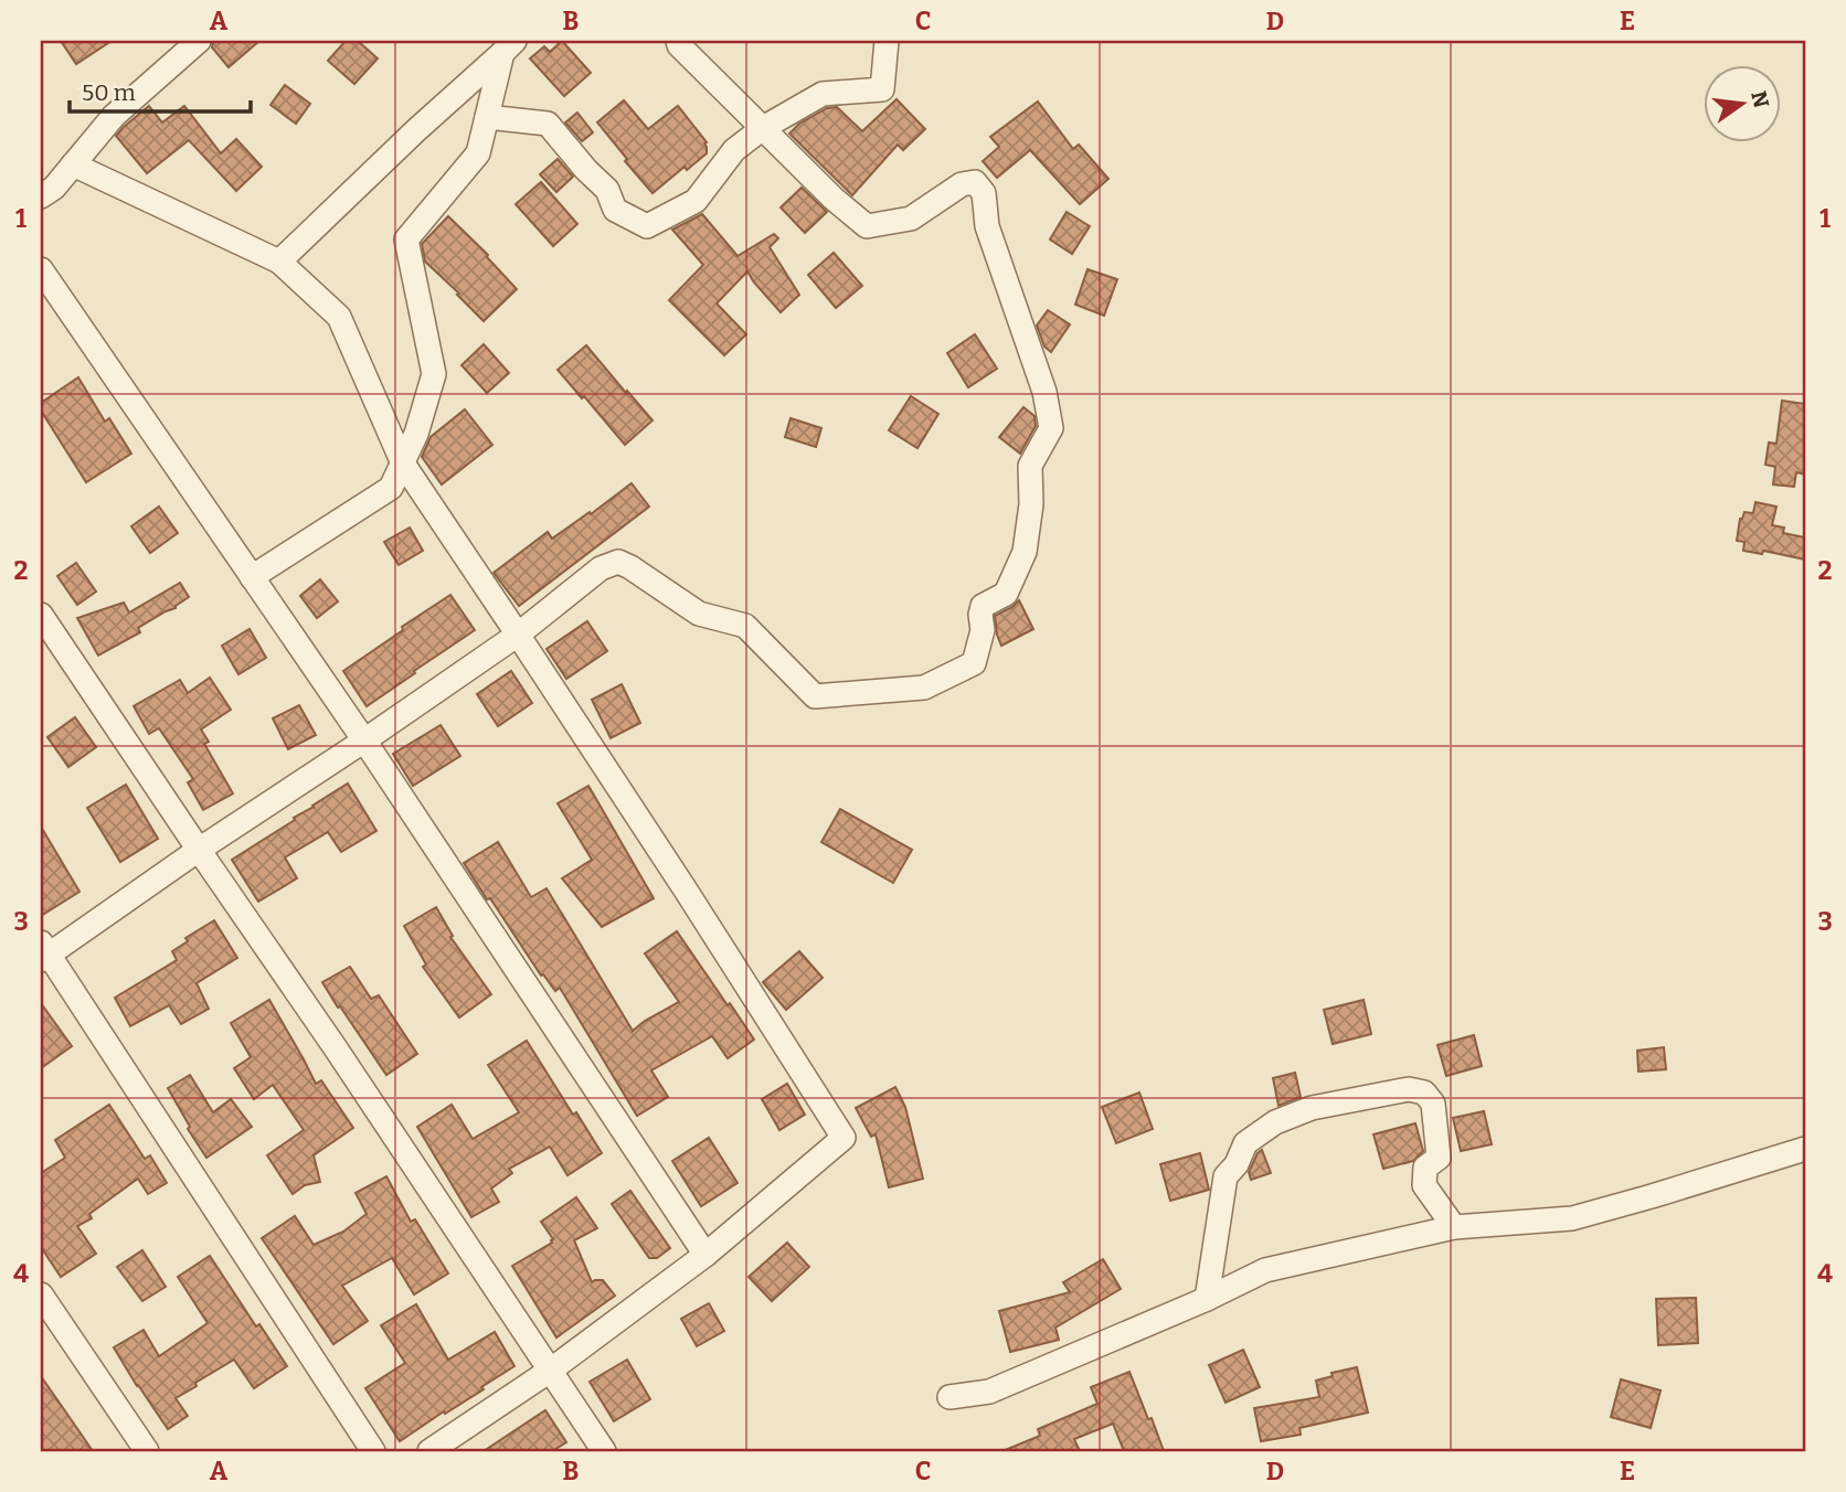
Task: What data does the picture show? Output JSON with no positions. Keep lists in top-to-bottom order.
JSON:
{
  "scale_bar": "50 m",
  "north": "right",
  "grid": {
    "columns": [
      "A",
      "B",
      "C",
      "D",
      "E"
    ],
    "rows": [
      "1",
      "2",
      "3",
      "4"
    ]
  }
}
